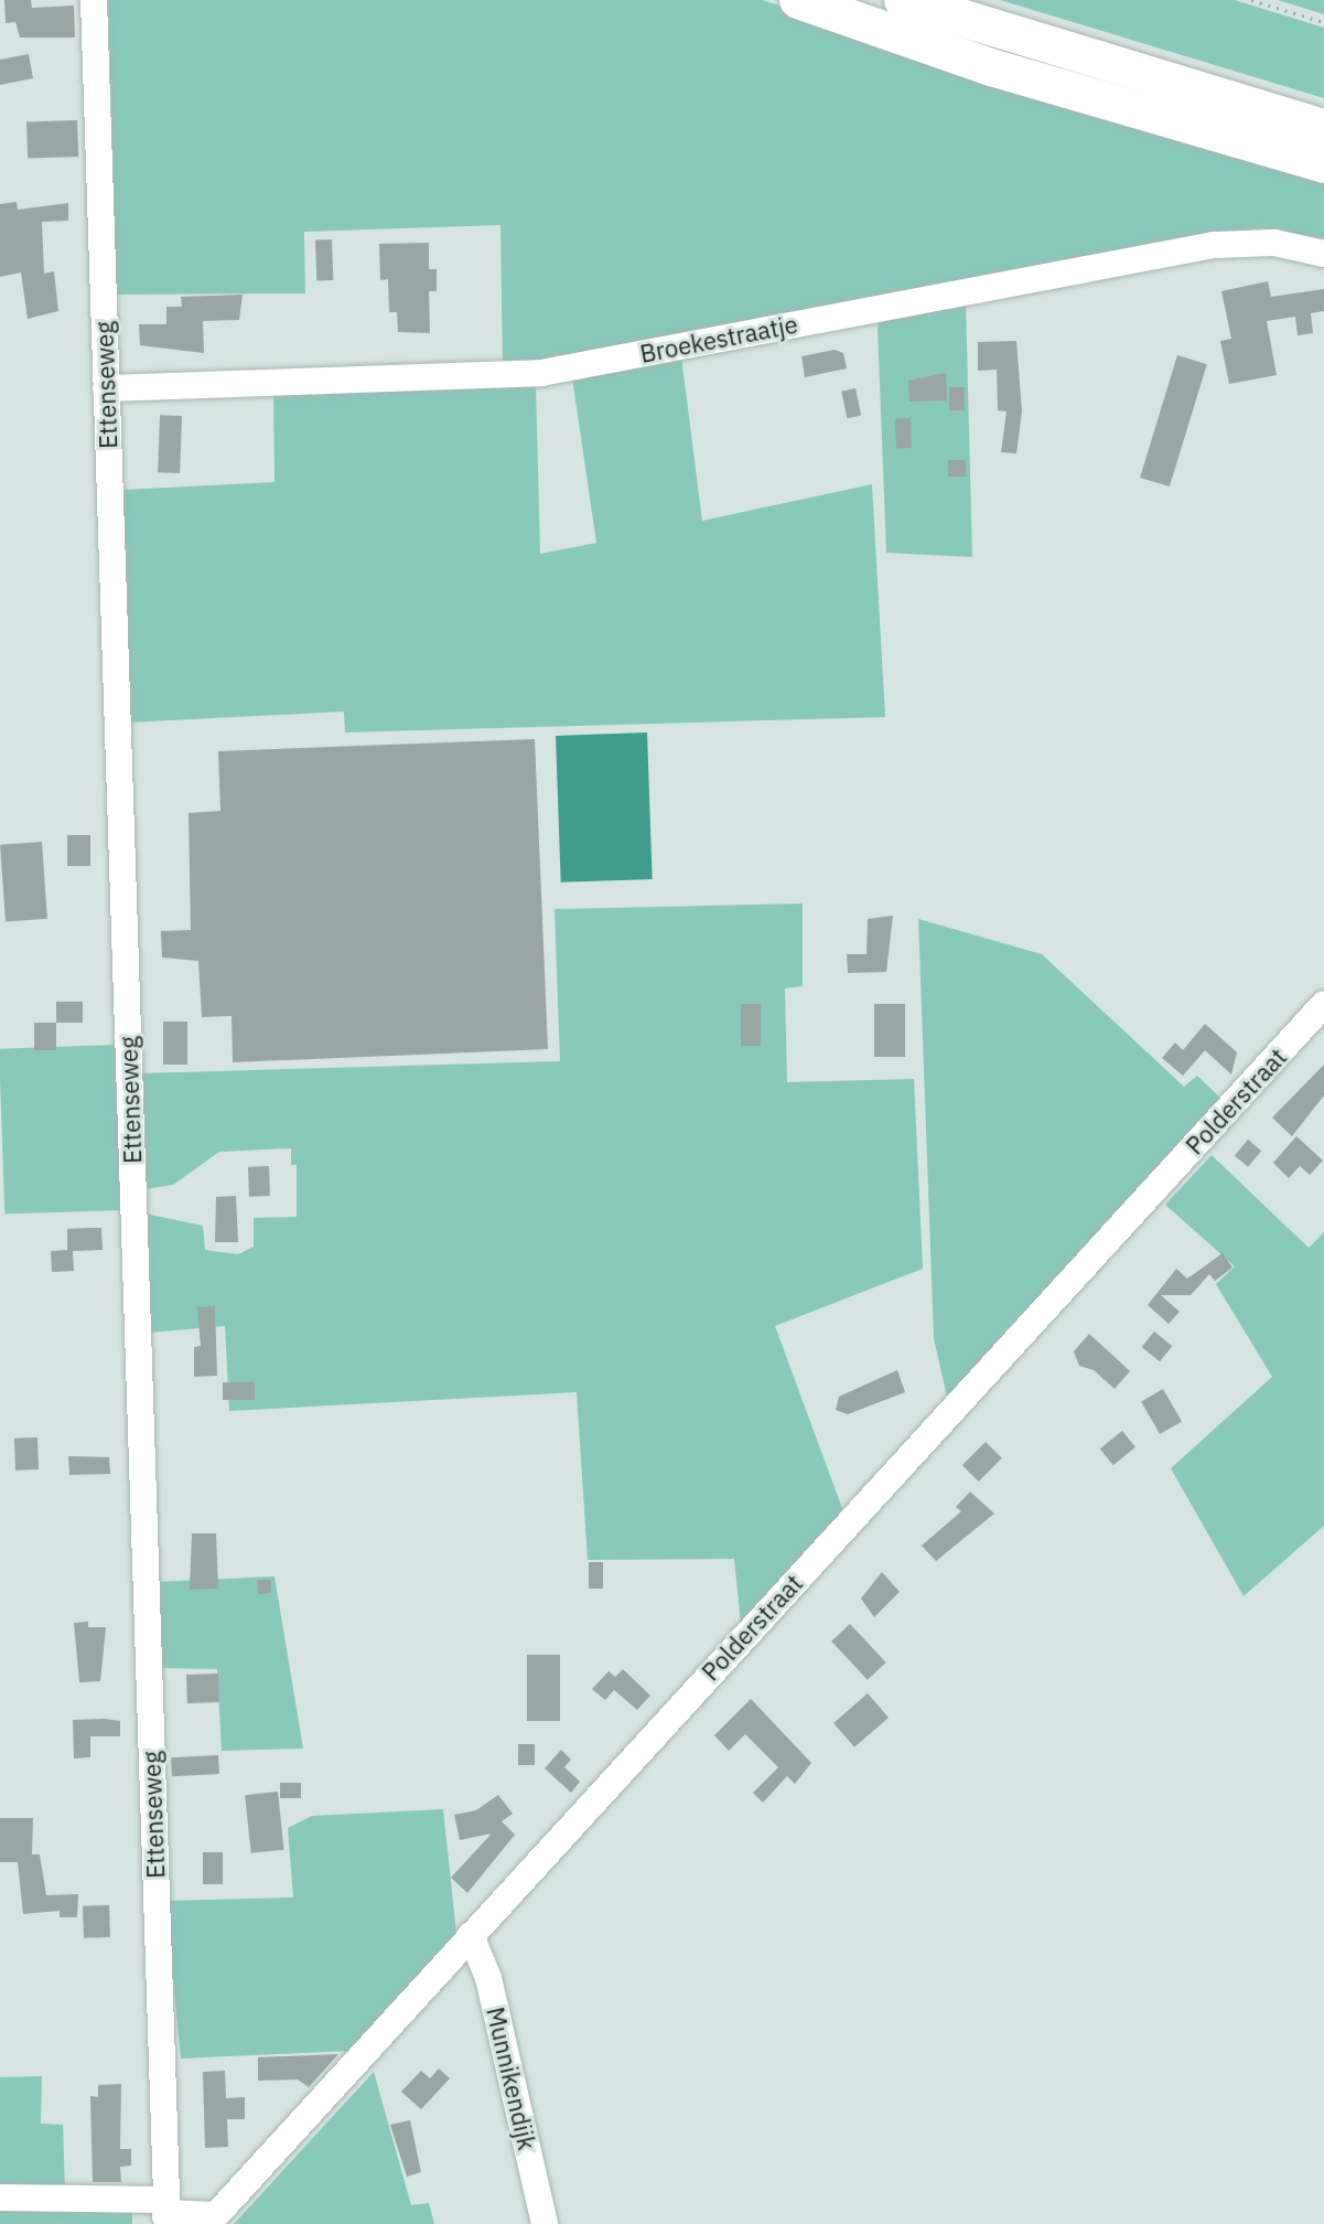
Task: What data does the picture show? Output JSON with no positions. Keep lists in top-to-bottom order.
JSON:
{
  "streets": {
    "street": [
      "Broekestraatje",
      "Ettenseweg",
      "Polderstraat",
      "Munnikendijk"
    ]
  },
  "crossings": [
    ["Broekestraatje", "Ettenseweg"],
    ["Ettenseweg", "Polderstraat"],
    ["Polderstraat", "Munnikendijk"]
  ]
}
